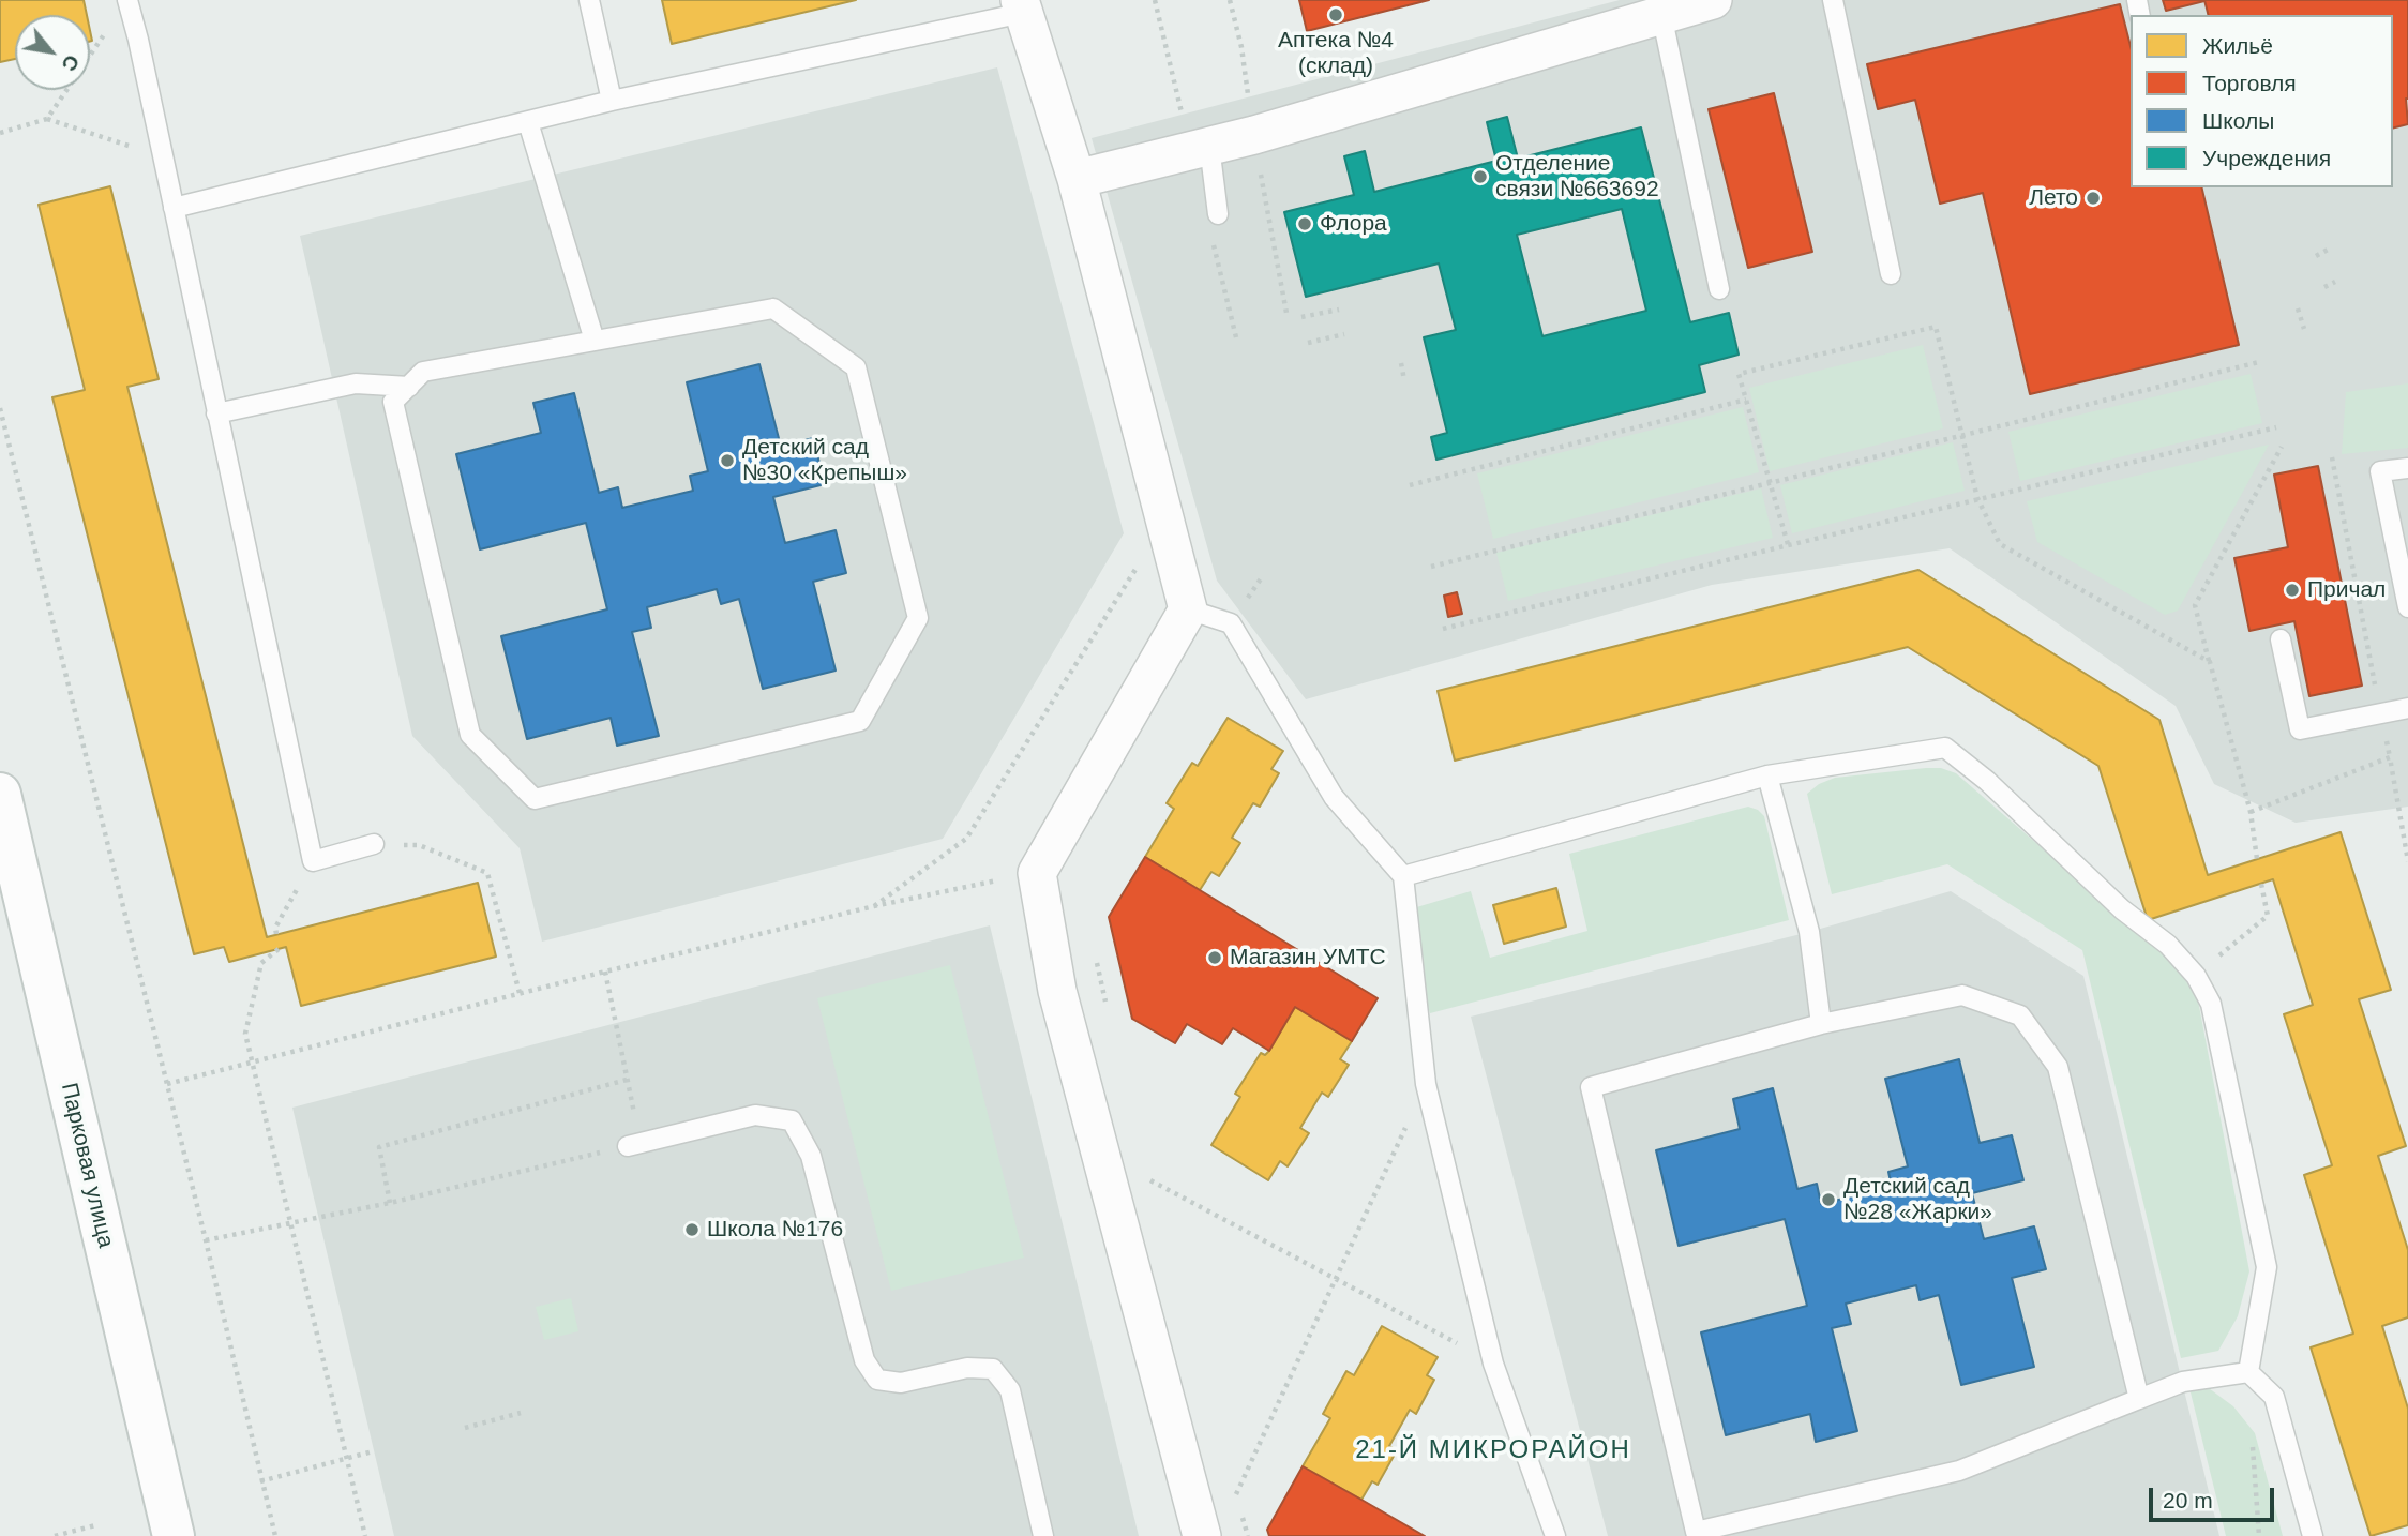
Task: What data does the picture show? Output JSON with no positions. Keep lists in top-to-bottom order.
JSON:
{
  "streets": {
    "street": ["Парковая улица"]
  },
  "districts": ["21-Й МИКРОРАЙОН"],
  "places": [
    "Аптека №4 (склад)",
    "Отделение связи №663692",
    "Лето",
    "Флора",
    "Детский сад №30 «Крепыш»",
    "Причал",
    "Магазин УМТС",
    "Детский сад №28 «Жарки»",
    "Школа №176"
  ],
  "legend": [
    "Жильё",
    "Торговля",
    "Школы",
    "Учреждения"
  ],
  "scale_bar": "20 m",
  "north": "bottom right"
}
